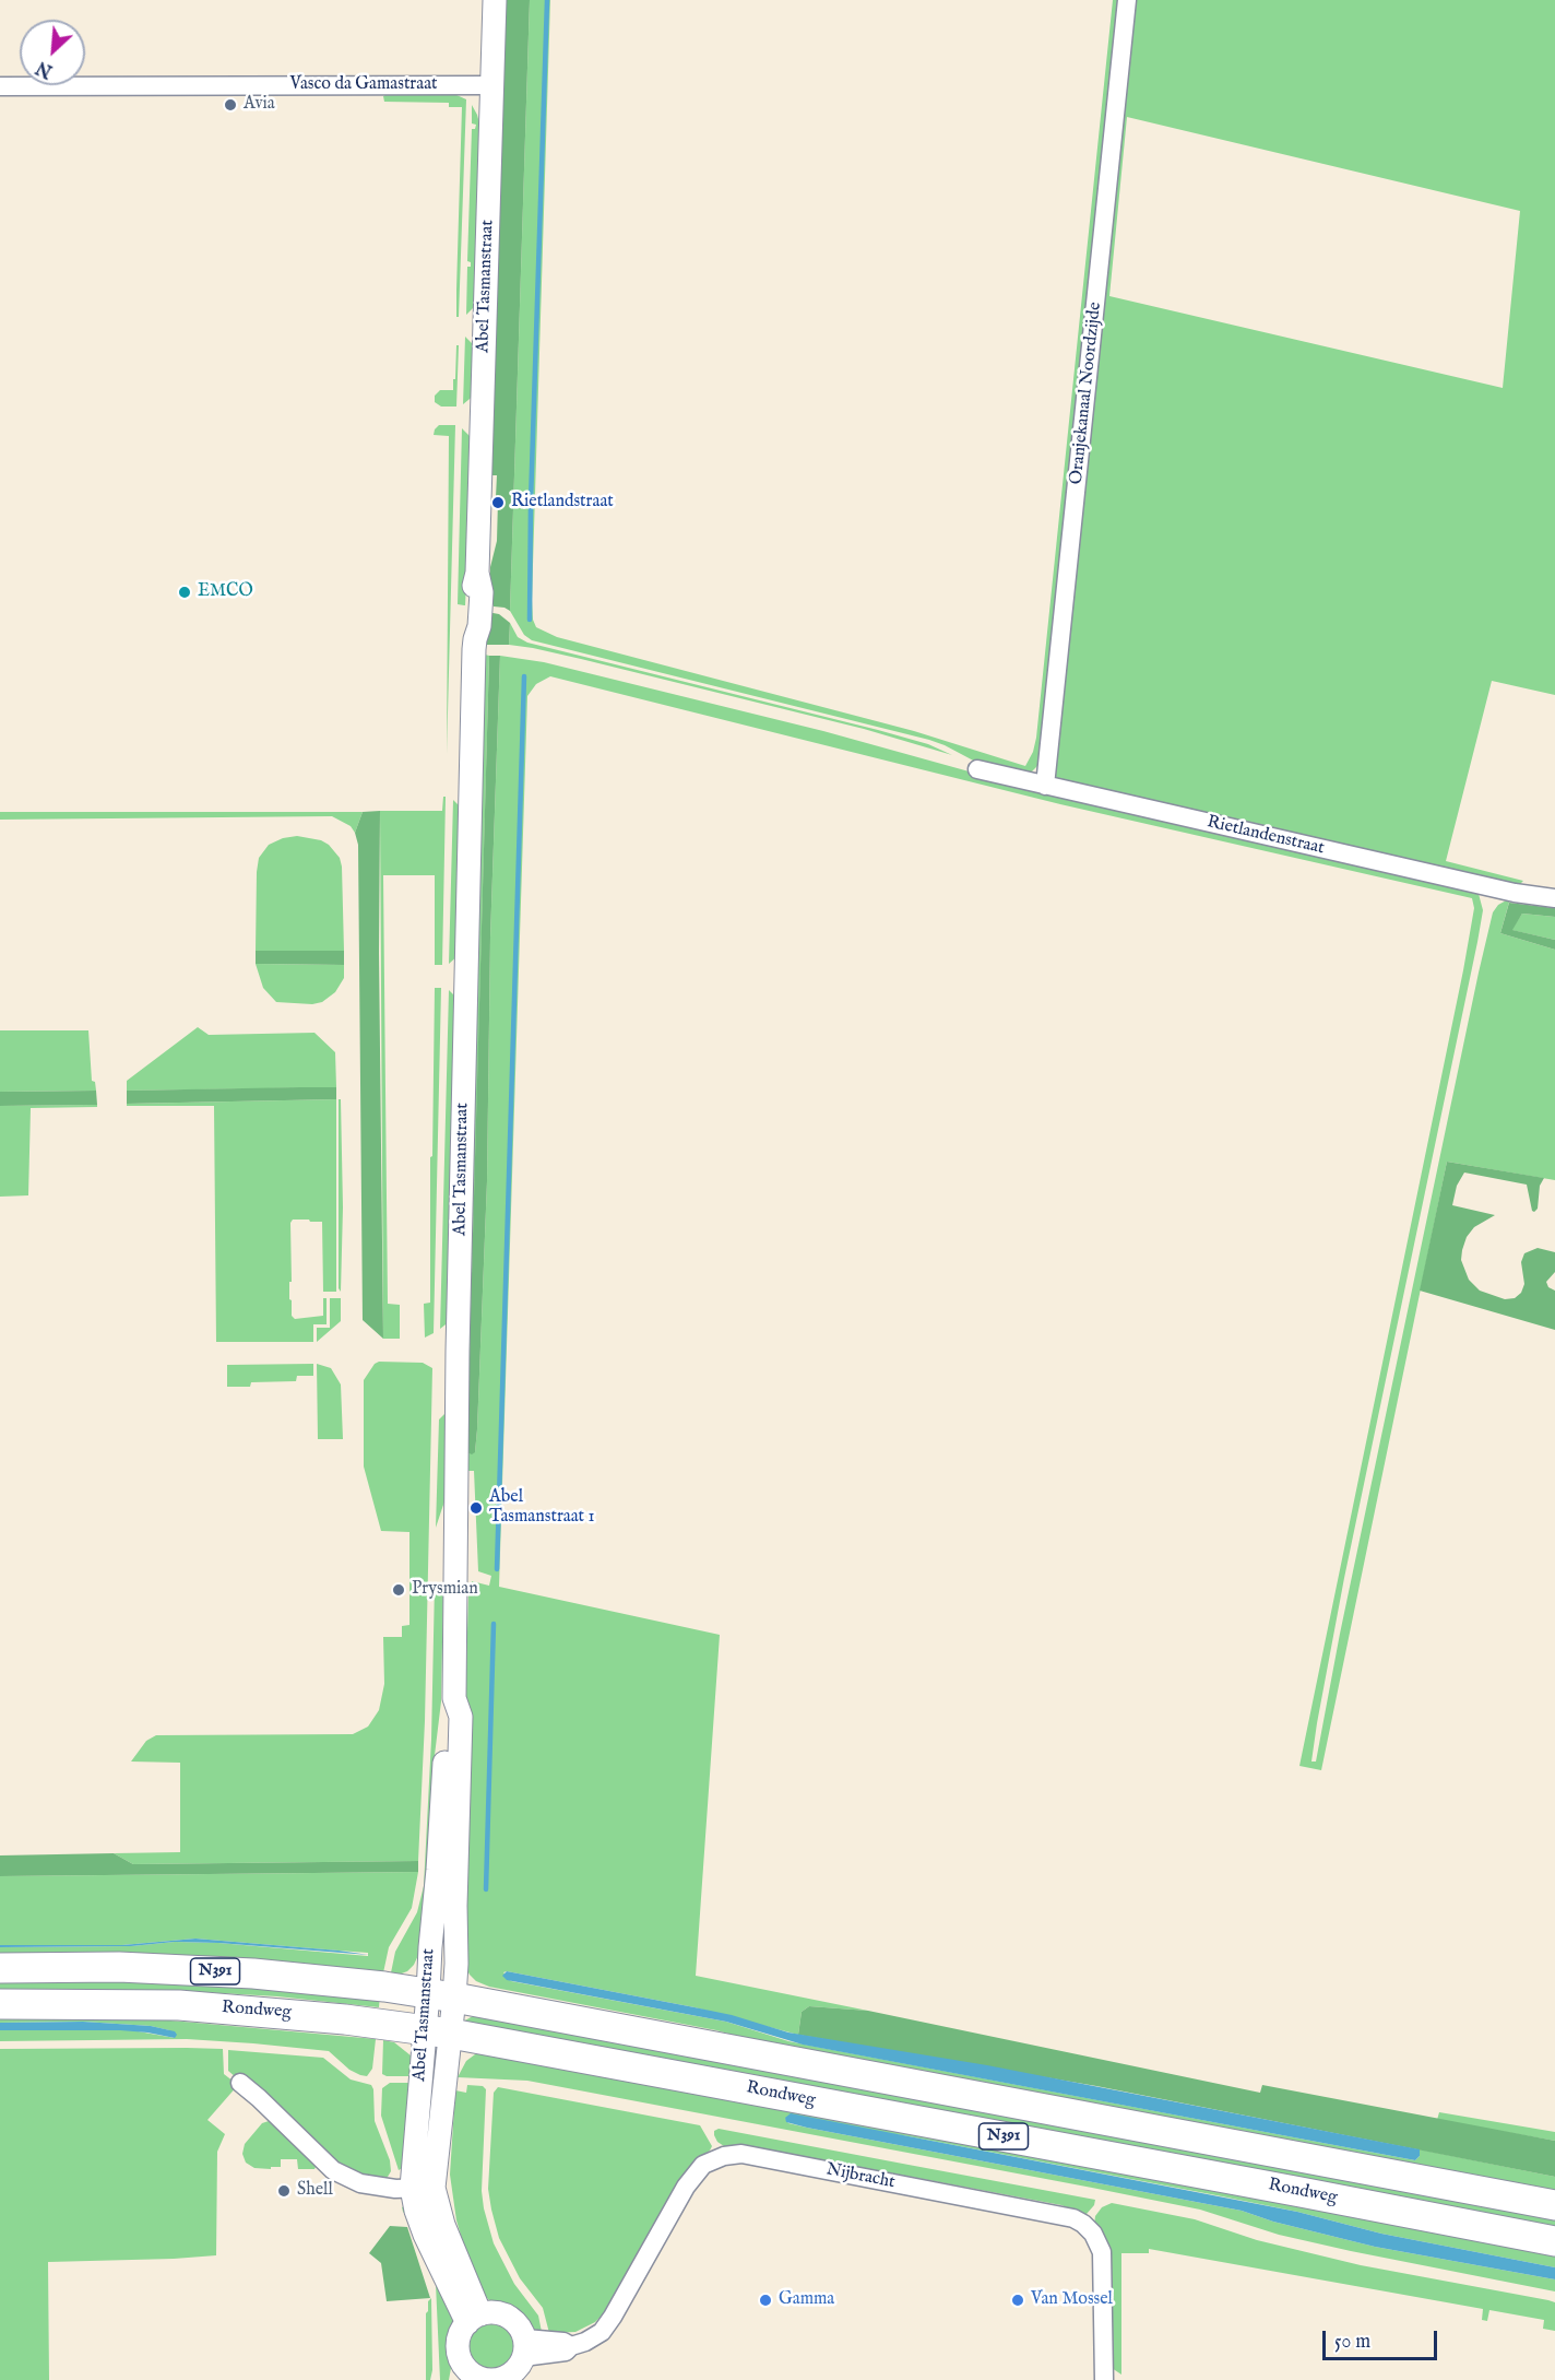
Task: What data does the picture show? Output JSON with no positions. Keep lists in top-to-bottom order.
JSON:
{
  "streets": {
    "main road": ["N391", "Rondweg"],
    "street": [
      "Vasco da Gamastraat",
      "Abel Tasmanstraat",
      "Oranjekanaal Noordzijde",
      "Rietlandenstraat",
      "Nijbracht"
    ]
  },
  "crossings": [
    ["Vasco da Gamastraat", "Abel Tasmanstraat"],
    ["Abel Tasmanstraat", "Rondweg"],
    ["Abel Tasmanstraat", "Nijbracht"],
    ["Oranjekanaal Noordzijde", "Rietlandenstraat"]
  ],
  "places": [
    "Avia",
    "Rietlandstraat",
    "EMCO",
    "Abel Tasmanstraat 1",
    "Prysmian",
    "Shell",
    "Gamma",
    "Van Mossel"
  ],
  "scale_bar": "50 m",
  "north": "bottom left"
}
